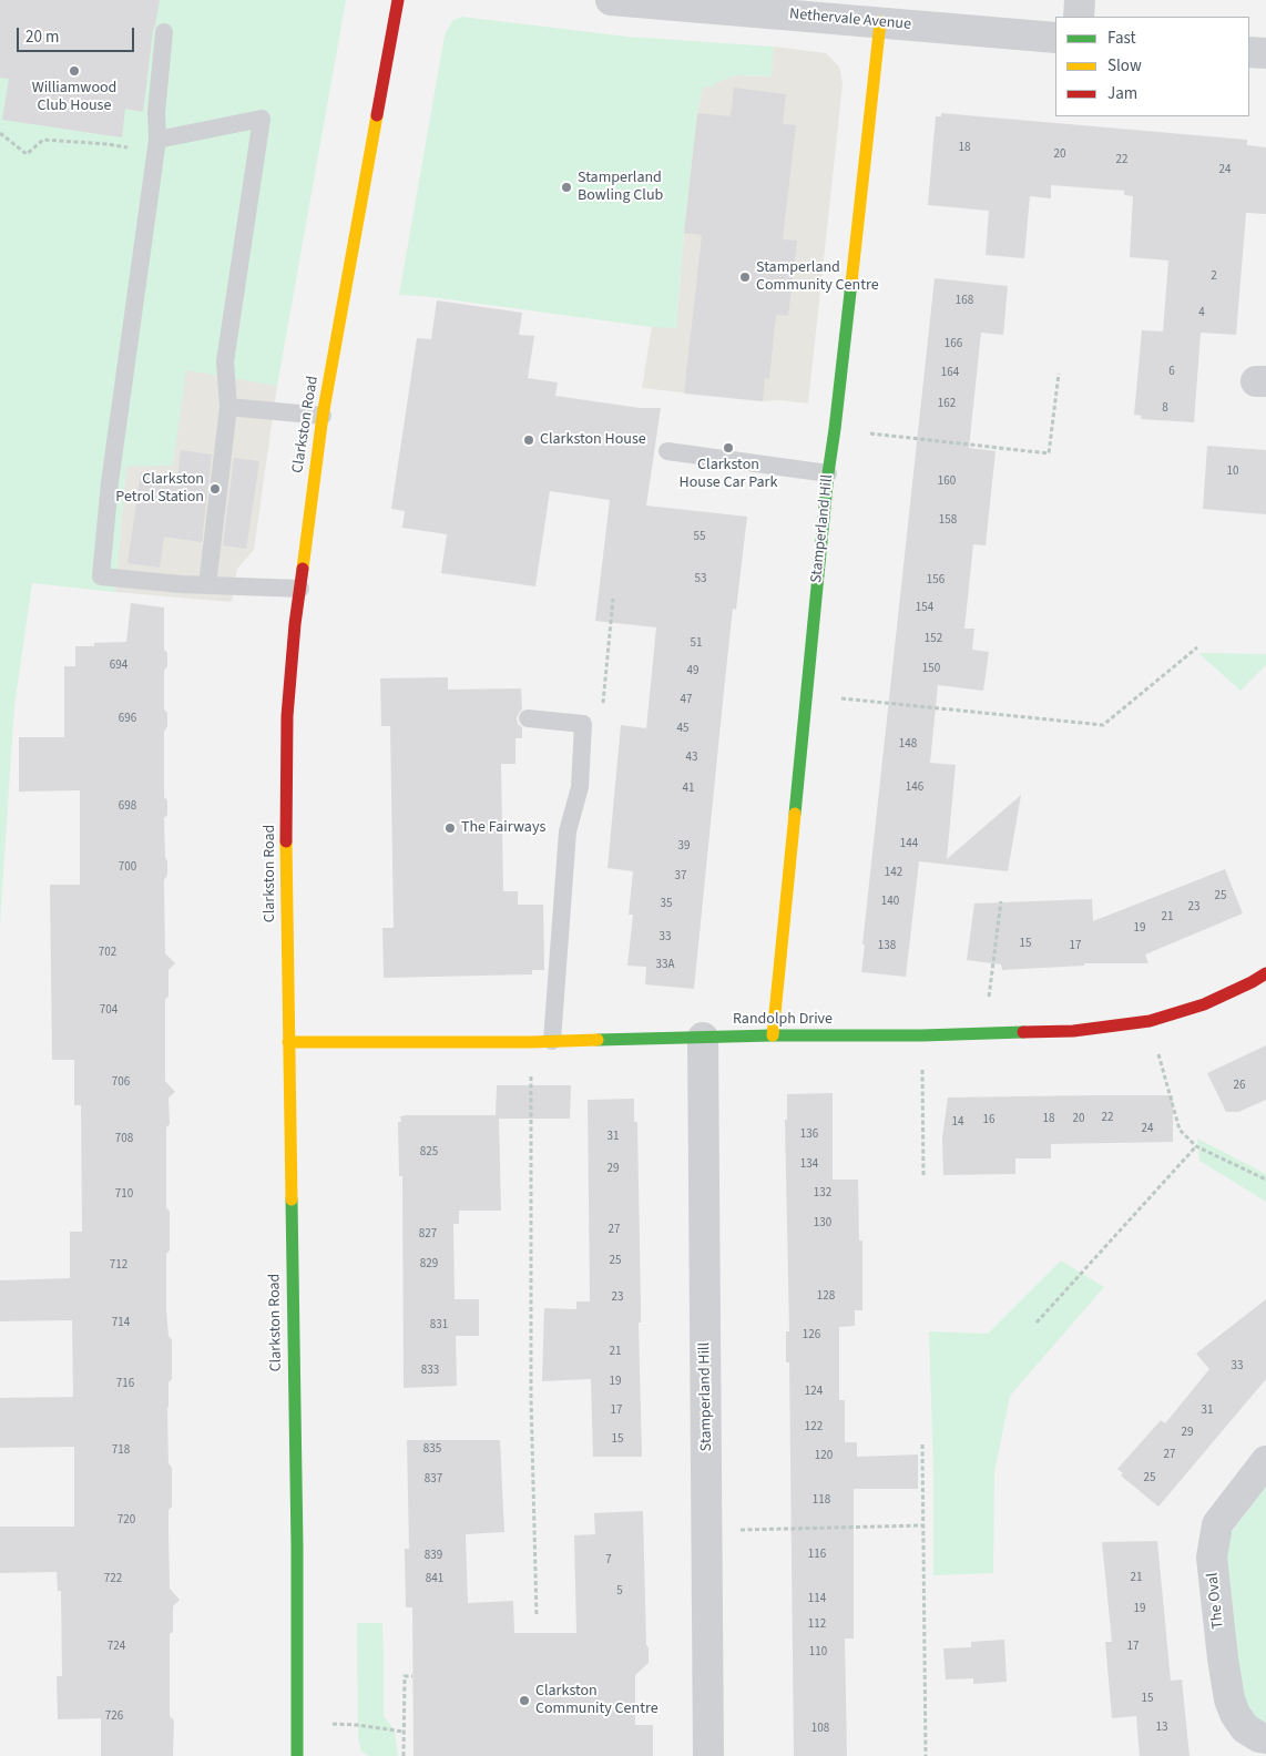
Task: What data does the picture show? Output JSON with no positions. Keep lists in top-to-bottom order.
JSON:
{
  "streets": {
    "street": [
      "Nethervale Avenue",
      "Clarkston Road",
      "Stamperland Hill",
      "Randolph Drive",
      "The Oval"
    ]
  },
  "crossings": [
    ["Nethervale Avenue", "Stamperland Hill"],
    ["Clarkston Road", "Randolph Drive"],
    ["Stamperland Hill", "Randolph Drive"]
  ],
  "places": [
    "Williamwood Club House",
    "Stamperland Bowling Club",
    "Stamperland Community Centre",
    "Clarkston House",
    "Clarkston House Car Park",
    "Clarkston Petrol Station",
    "The Fairways",
    "Clarkston Community Centre"
  ],
  "house_numbers": [
    "18",
    "20",
    "22",
    "24",
    "2",
    "168",
    "4",
    "166",
    "6",
    "164",
    "162",
    "8",
    "10",
    "160",
    "158",
    "55",
    "53",
    "156",
    "154",
    "152",
    "51",
    "694",
    "150",
    "49",
    "47",
    "696",
    "45",
    "148",
    "43",
    "146",
    "41",
    "698",
    "144",
    "39",
    "700",
    "142",
    "37",
    "25",
    "140",
    "35",
    "23",
    "21",
    "19",
    "33",
    "15",
    "138",
    "17",
    "702",
    "33A",
    "704",
    "706",
    "26",
    "22",
    "18",
    "20",
    "16",
    "14",
    "24",
    "136",
    "31",
    "708",
    "825",
    "134",
    "29",
    "132",
    "710",
    "130",
    "27",
    "827",
    "25",
    "829",
    "712",
    "128",
    "23",
    "714",
    "831",
    "126",
    "21",
    "33",
    "833",
    "19",
    "716",
    "124",
    "17",
    "31",
    "122",
    "29",
    "15",
    "835",
    "718",
    "27",
    "120",
    "25",
    "837",
    "118",
    "720",
    "116",
    "839",
    "7",
    "21",
    "722",
    "841",
    "5",
    "114",
    "19",
    "112",
    "724",
    "17",
    "110",
    "15",
    "726",
    "13",
    "108"
  ],
  "legend": ["Fast", "Slow", "Jam"],
  "scale_bar": "20 m"
}
